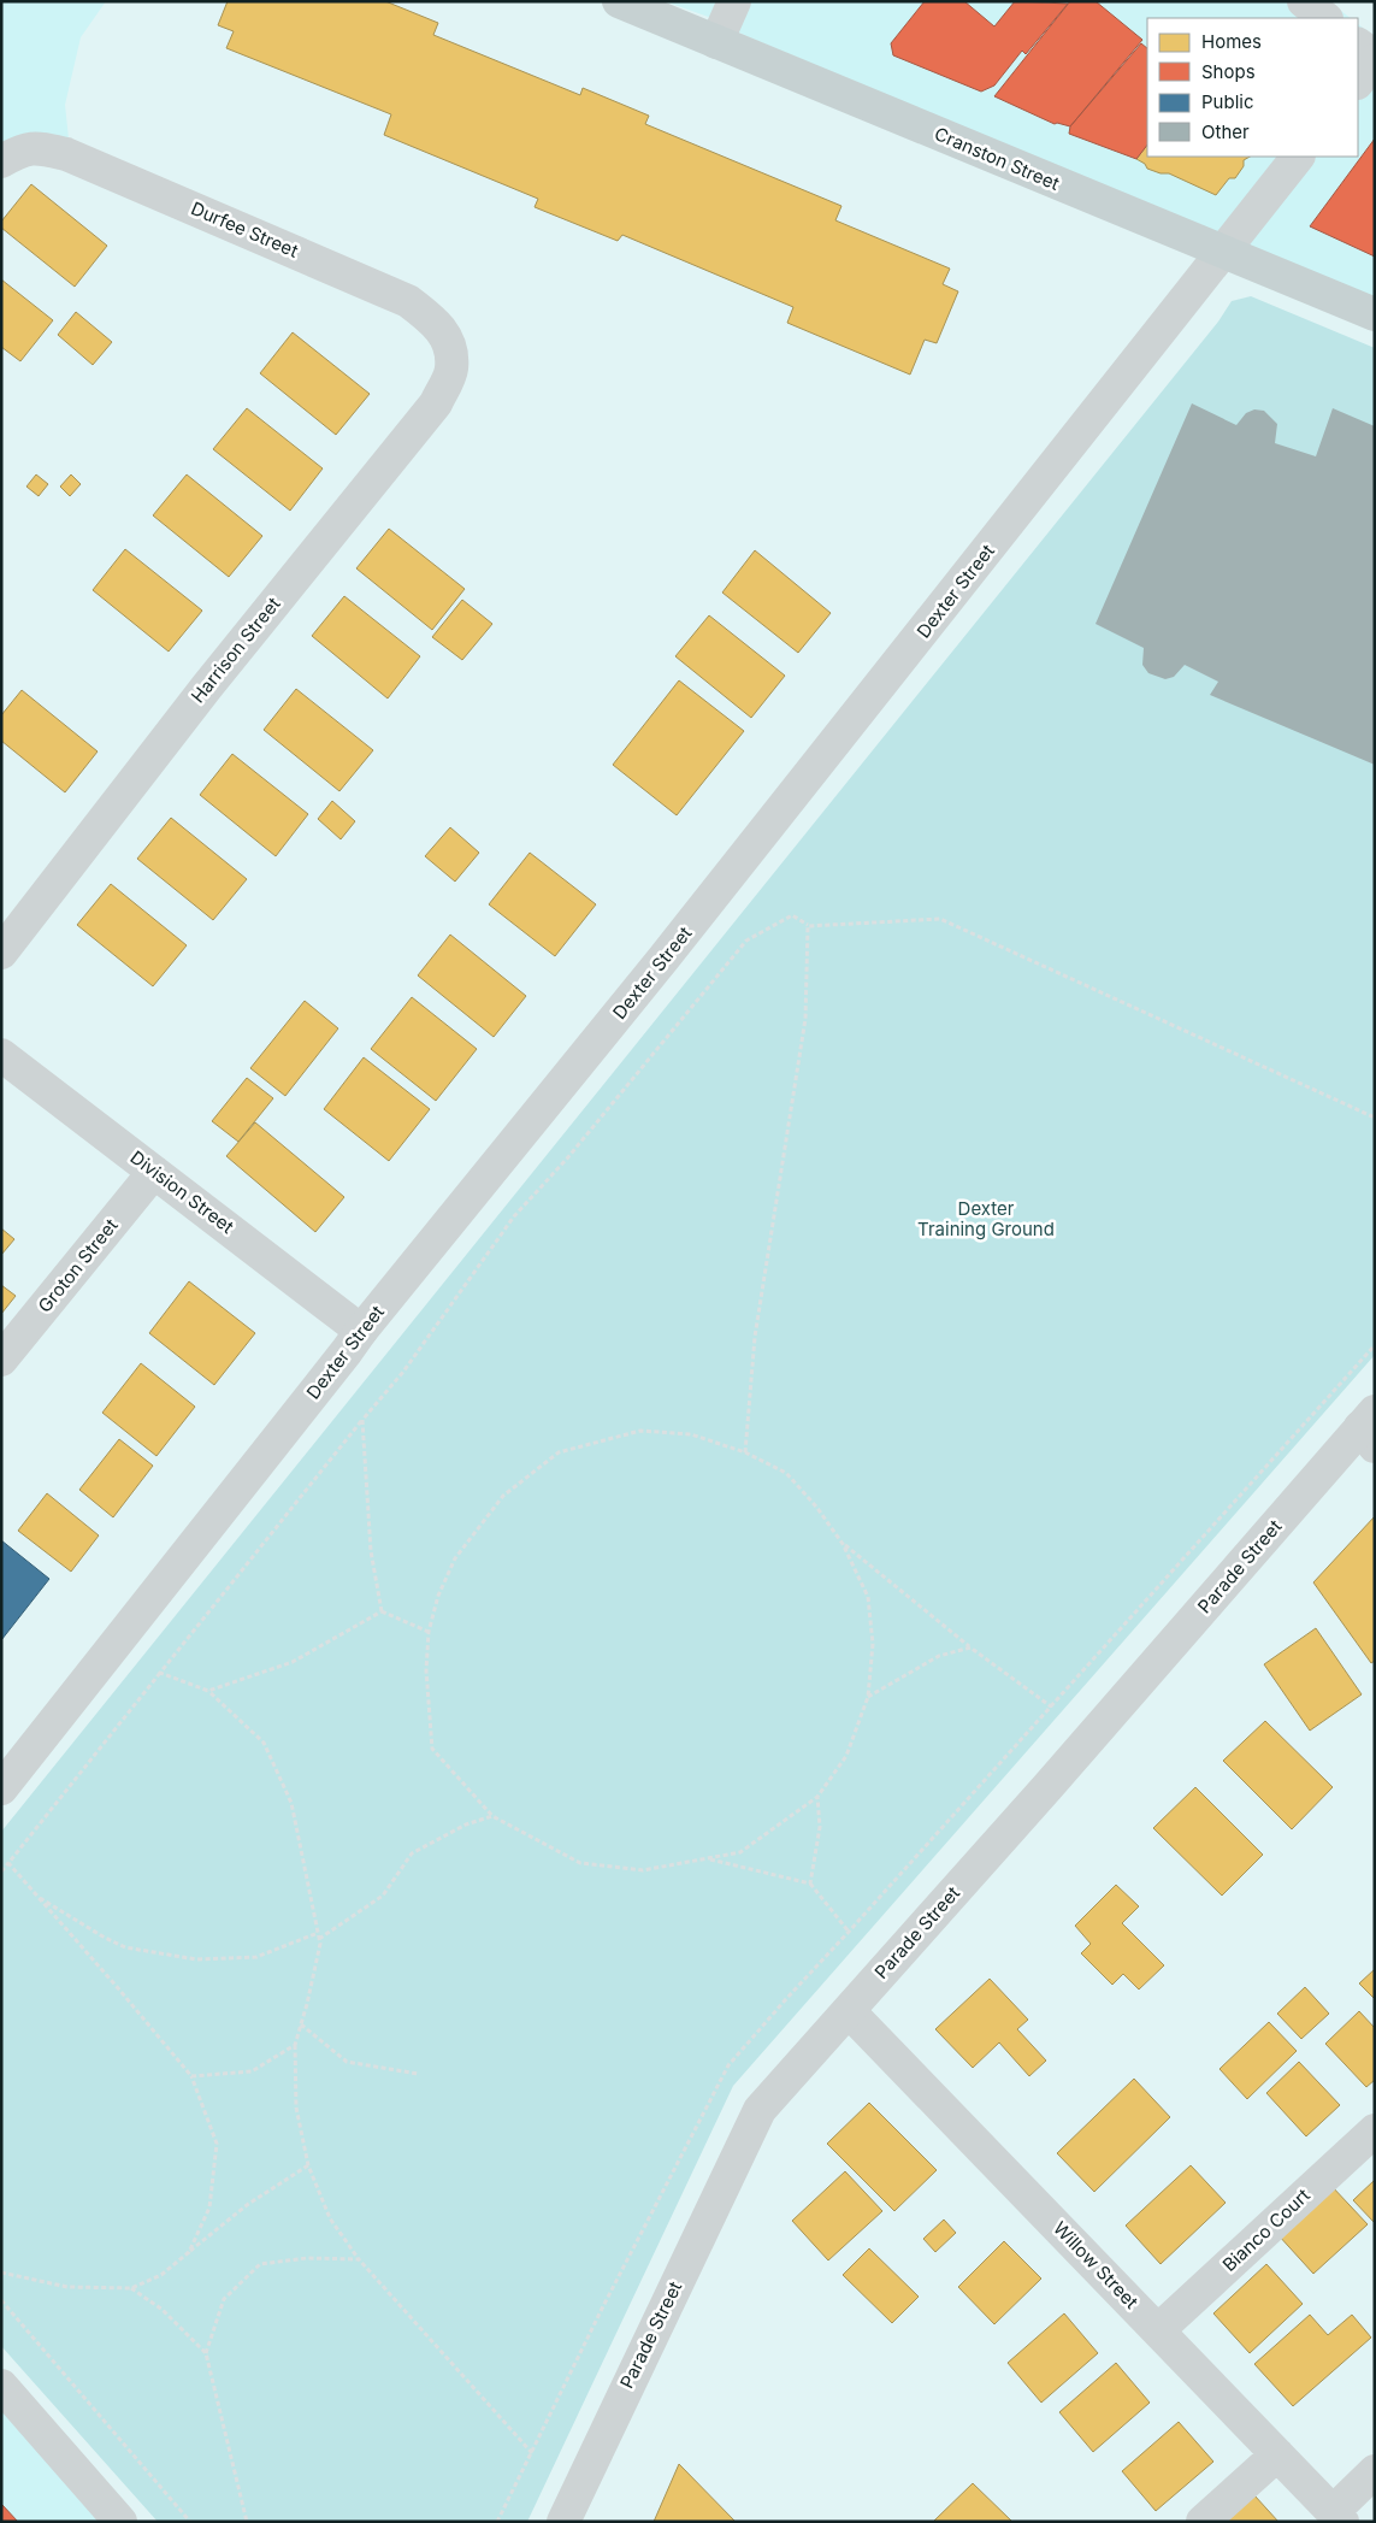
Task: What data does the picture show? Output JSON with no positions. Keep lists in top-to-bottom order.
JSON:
{
  "streets": {
    "main road": ["Cranston Street"],
    "street": [
      "Durfee Street",
      "Dexter Street",
      "Harrison Street",
      "Division Street",
      "Groton Street",
      "Parade Street",
      "Bianco Court",
      "Willow Street"
    ]
  },
  "crossings": [
    ["Cranston Street", "Dexter Street"],
    ["Durfee Street", "Harrison Street"],
    ["Dexter Street", "Division Street"],
    ["Division Street", "Groton Street"],
    ["Parade Street", "Willow Street"],
    ["Bianco Court", "Willow Street"]
  ],
  "parks": ["Dexter Training Ground"],
  "legend": [
    "Homes",
    "Shops",
    "Public",
    "Other"
  ]
}
